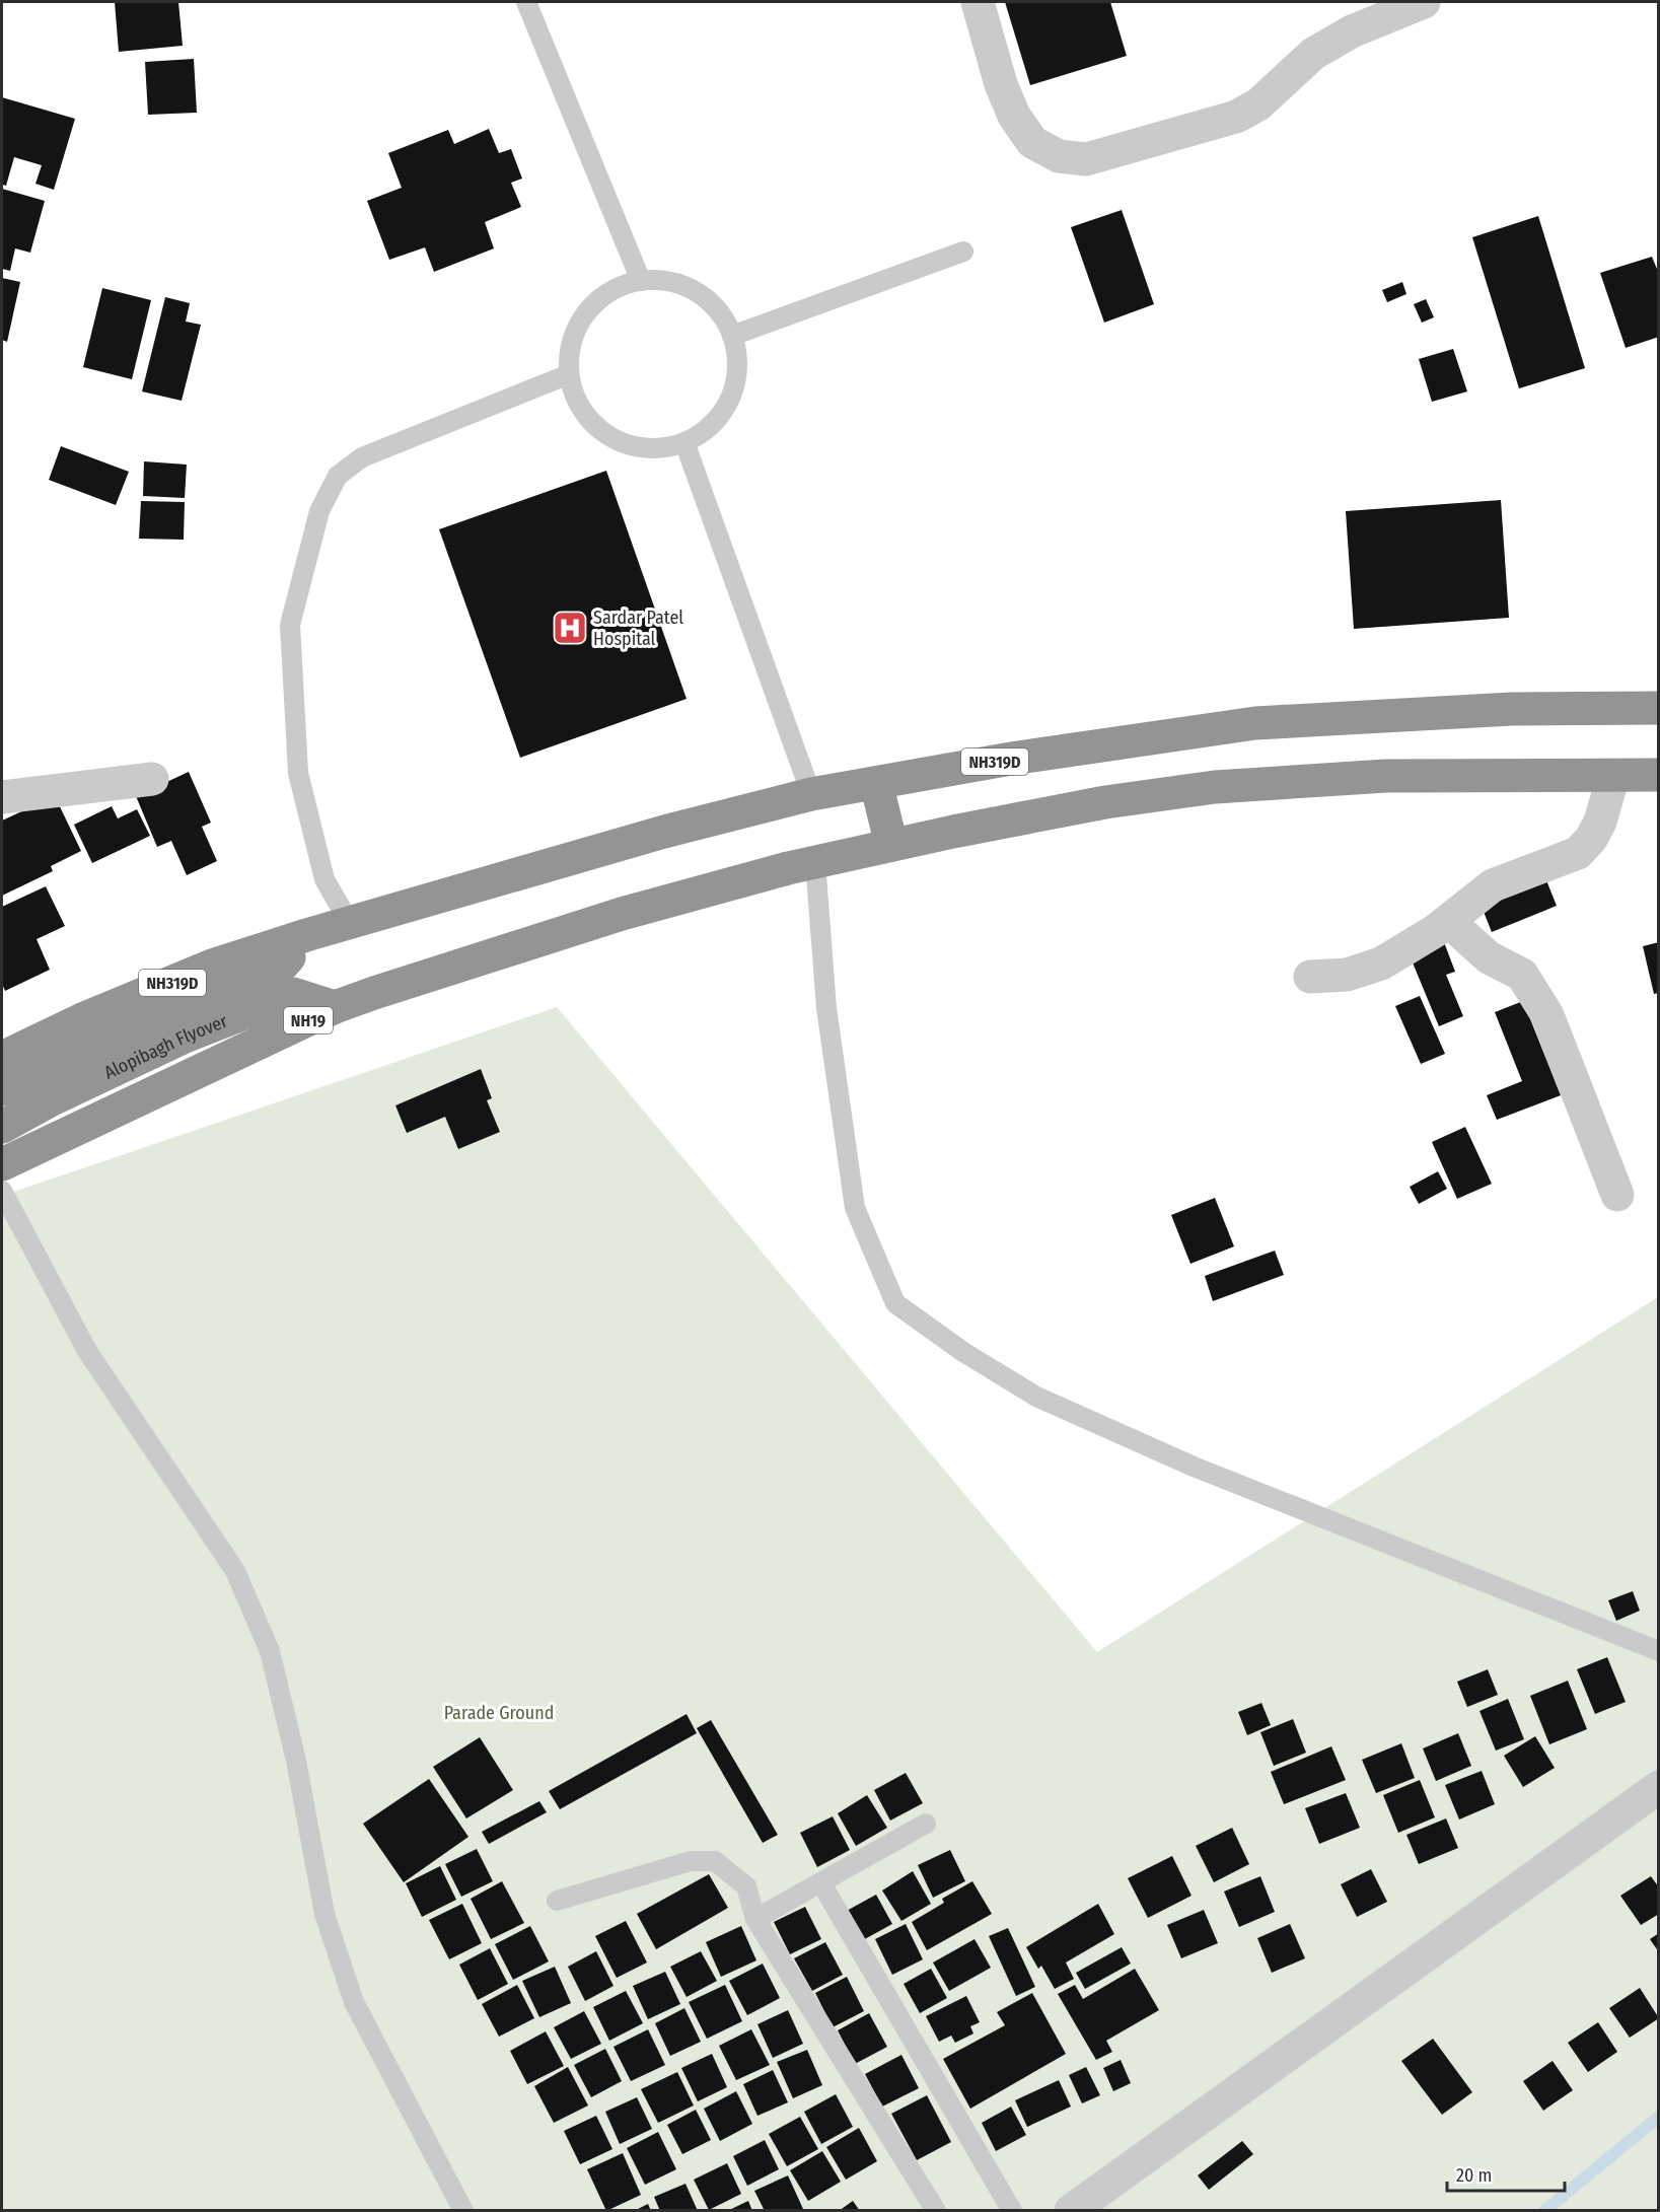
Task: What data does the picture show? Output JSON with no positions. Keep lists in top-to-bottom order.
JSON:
{
  "streets": {
    "highway": ["NH319D", "NH19", "Alopibagh Flyover"]
  },
  "crossings": [
    ["NH319D", "Alopibagh Flyover"]
  ],
  "parks": ["Parade Ground"],
  "places": {
    "hospital": ["Sardar Patel Hospital"]
  },
  "scale_bar": "20 m"
}
